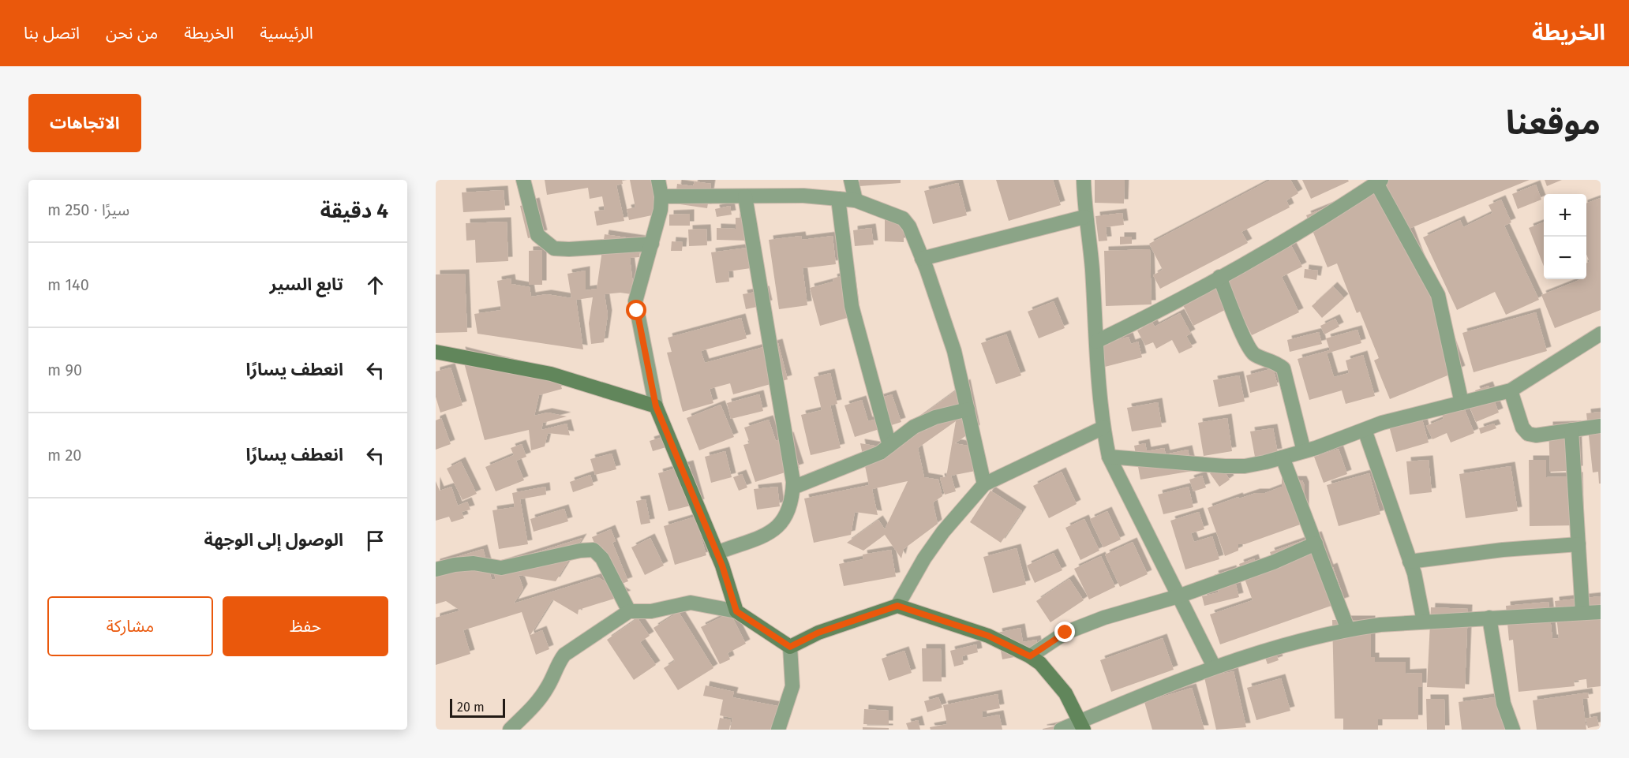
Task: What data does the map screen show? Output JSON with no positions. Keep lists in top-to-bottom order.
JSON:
{
  "scale_bar": "20 m",
  "page": {
    "header": "الخريطة",
    "nav": [
      "الرئيسية",
      "الخريطة",
      "من نحن",
      "اتصل بنا"
    ],
    "title": "موقعنا",
    "buttons": [
      "الاتجاهات",
      ["حفظ", "مشاركة"]
    ],
    "heading": ["4 دقيقة", "سيرًا · 250 m"],
    "map_buttons": ["+", "−"],
    "list": [
      ["تابع السير", "140 m"],
      ["انعطف يسارًا", "90 m"],
      ["انعطف يسارًا", "20 m"],
      "الوصول إلى الوجهة"
    ],
    "scale": "20 m"
  }
}
